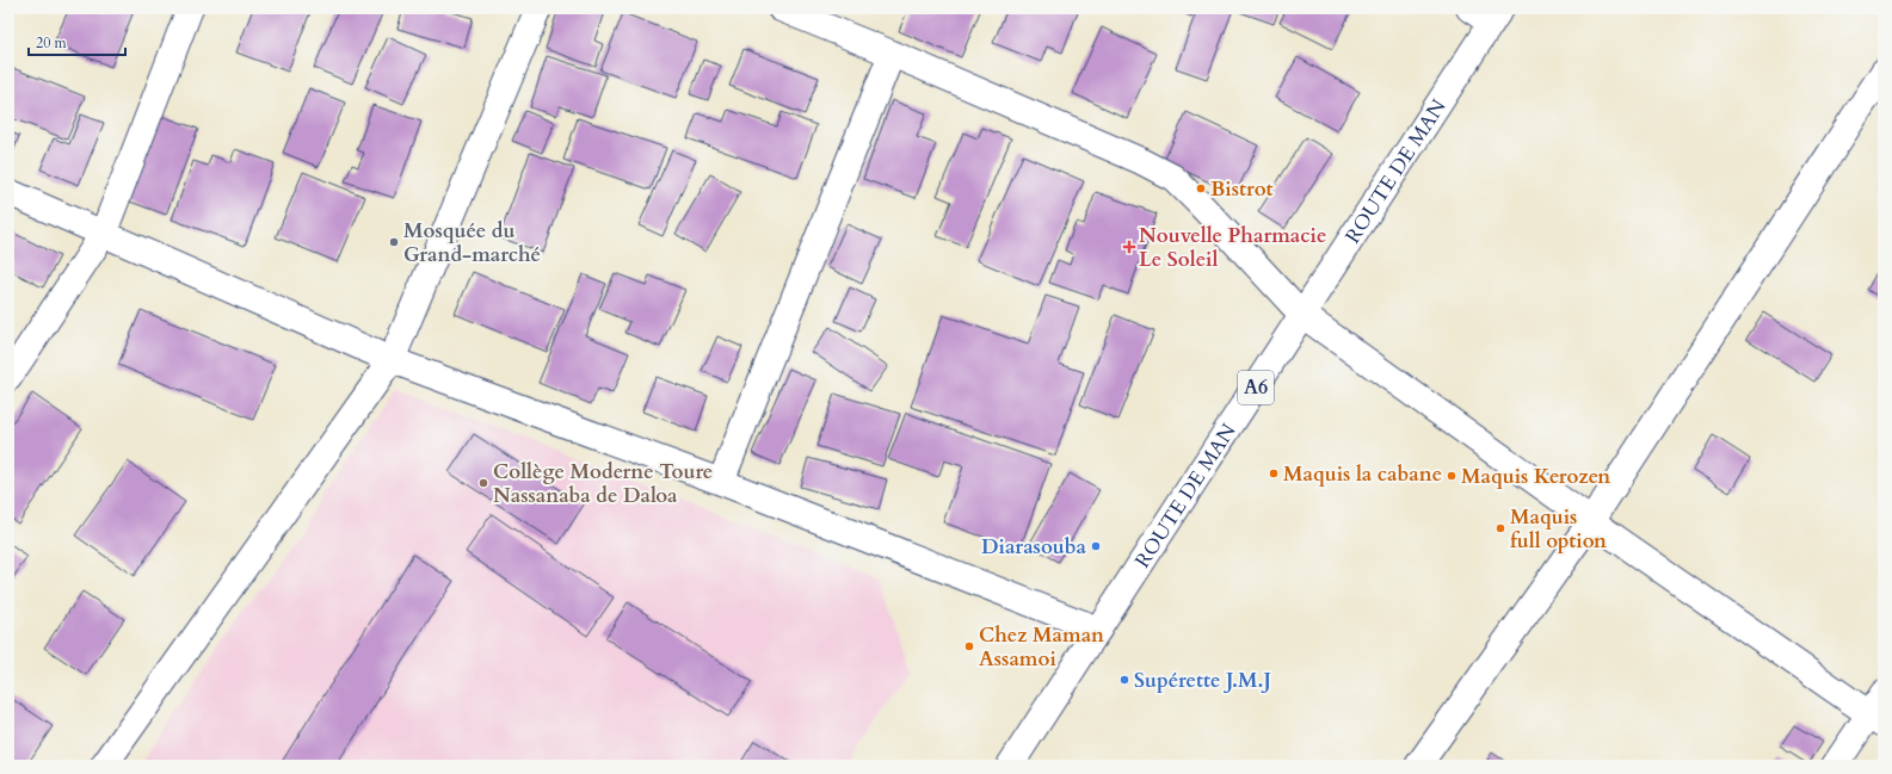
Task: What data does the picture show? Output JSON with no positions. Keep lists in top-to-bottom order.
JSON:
{
  "streets": {
    "main road": ["ROUTE DE MAN", "A6"]
  },
  "places": {
    "other": [
      "Bistrot",
      "Mosquée du Grand-marché",
      "Maquis la cabane",
      "Maquis Kerozen",
      "Collège Moderne Toure Nassanaba de Daloa",
      "Maquis full option",
      "Diarasouba",
      "Chez Maman Assamoi",
      "Supérette J.M.J"
    ],
    "health": ["Nouvelle Pharmacie Le Soleil"]
  },
  "scale_bar": "20 m"
}
